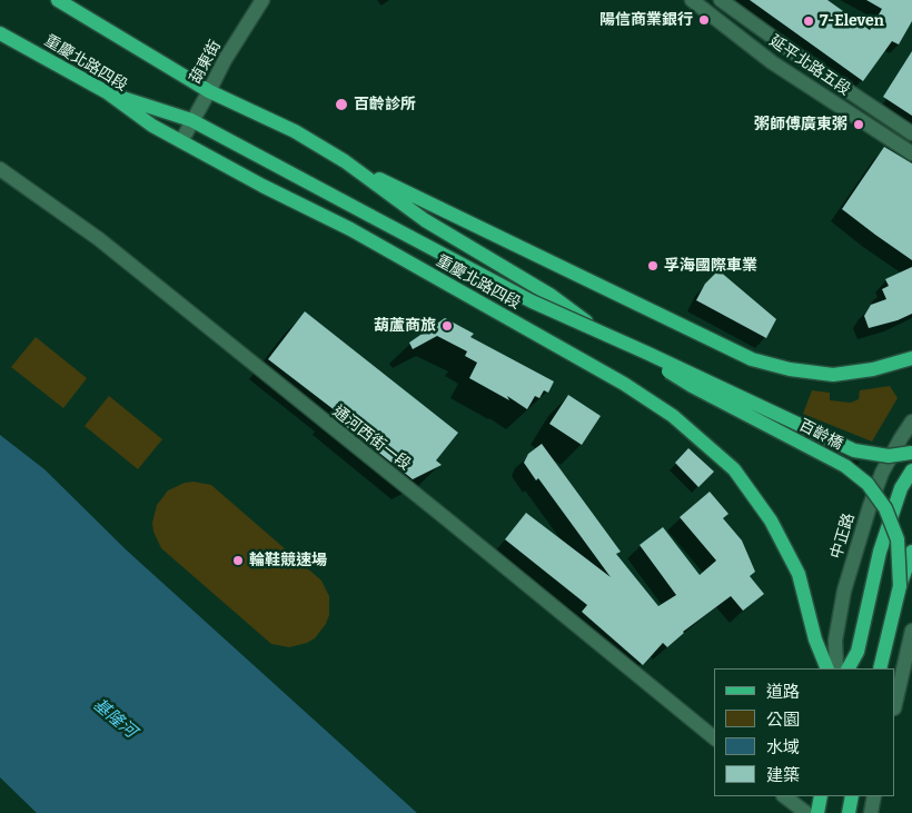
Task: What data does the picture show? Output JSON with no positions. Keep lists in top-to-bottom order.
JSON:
{
  "streets": {
    "main road": ["重慶北路四段", "百齡橋"],
    "street": [
      "葫東街",
      "延平北路五段",
      "通河西街一段",
      "中正路"
    ]
  },
  "crossings": [
    ["葫東街", "重慶北路四段"],
    ["重慶北路四段", "百齡橋"]
  ],
  "water": ["基隆河"],
  "places": [
    "陽信商業銀行",
    "7-Eleven",
    "百齡診所",
    "粥師傅廣東粥",
    "孚海國際車業",
    "葫蘆商旅",
    "輪鞋競速場"
  ],
  "legend": [
    "道路",
    "公園",
    "水域",
    "建築"
  ]
}
